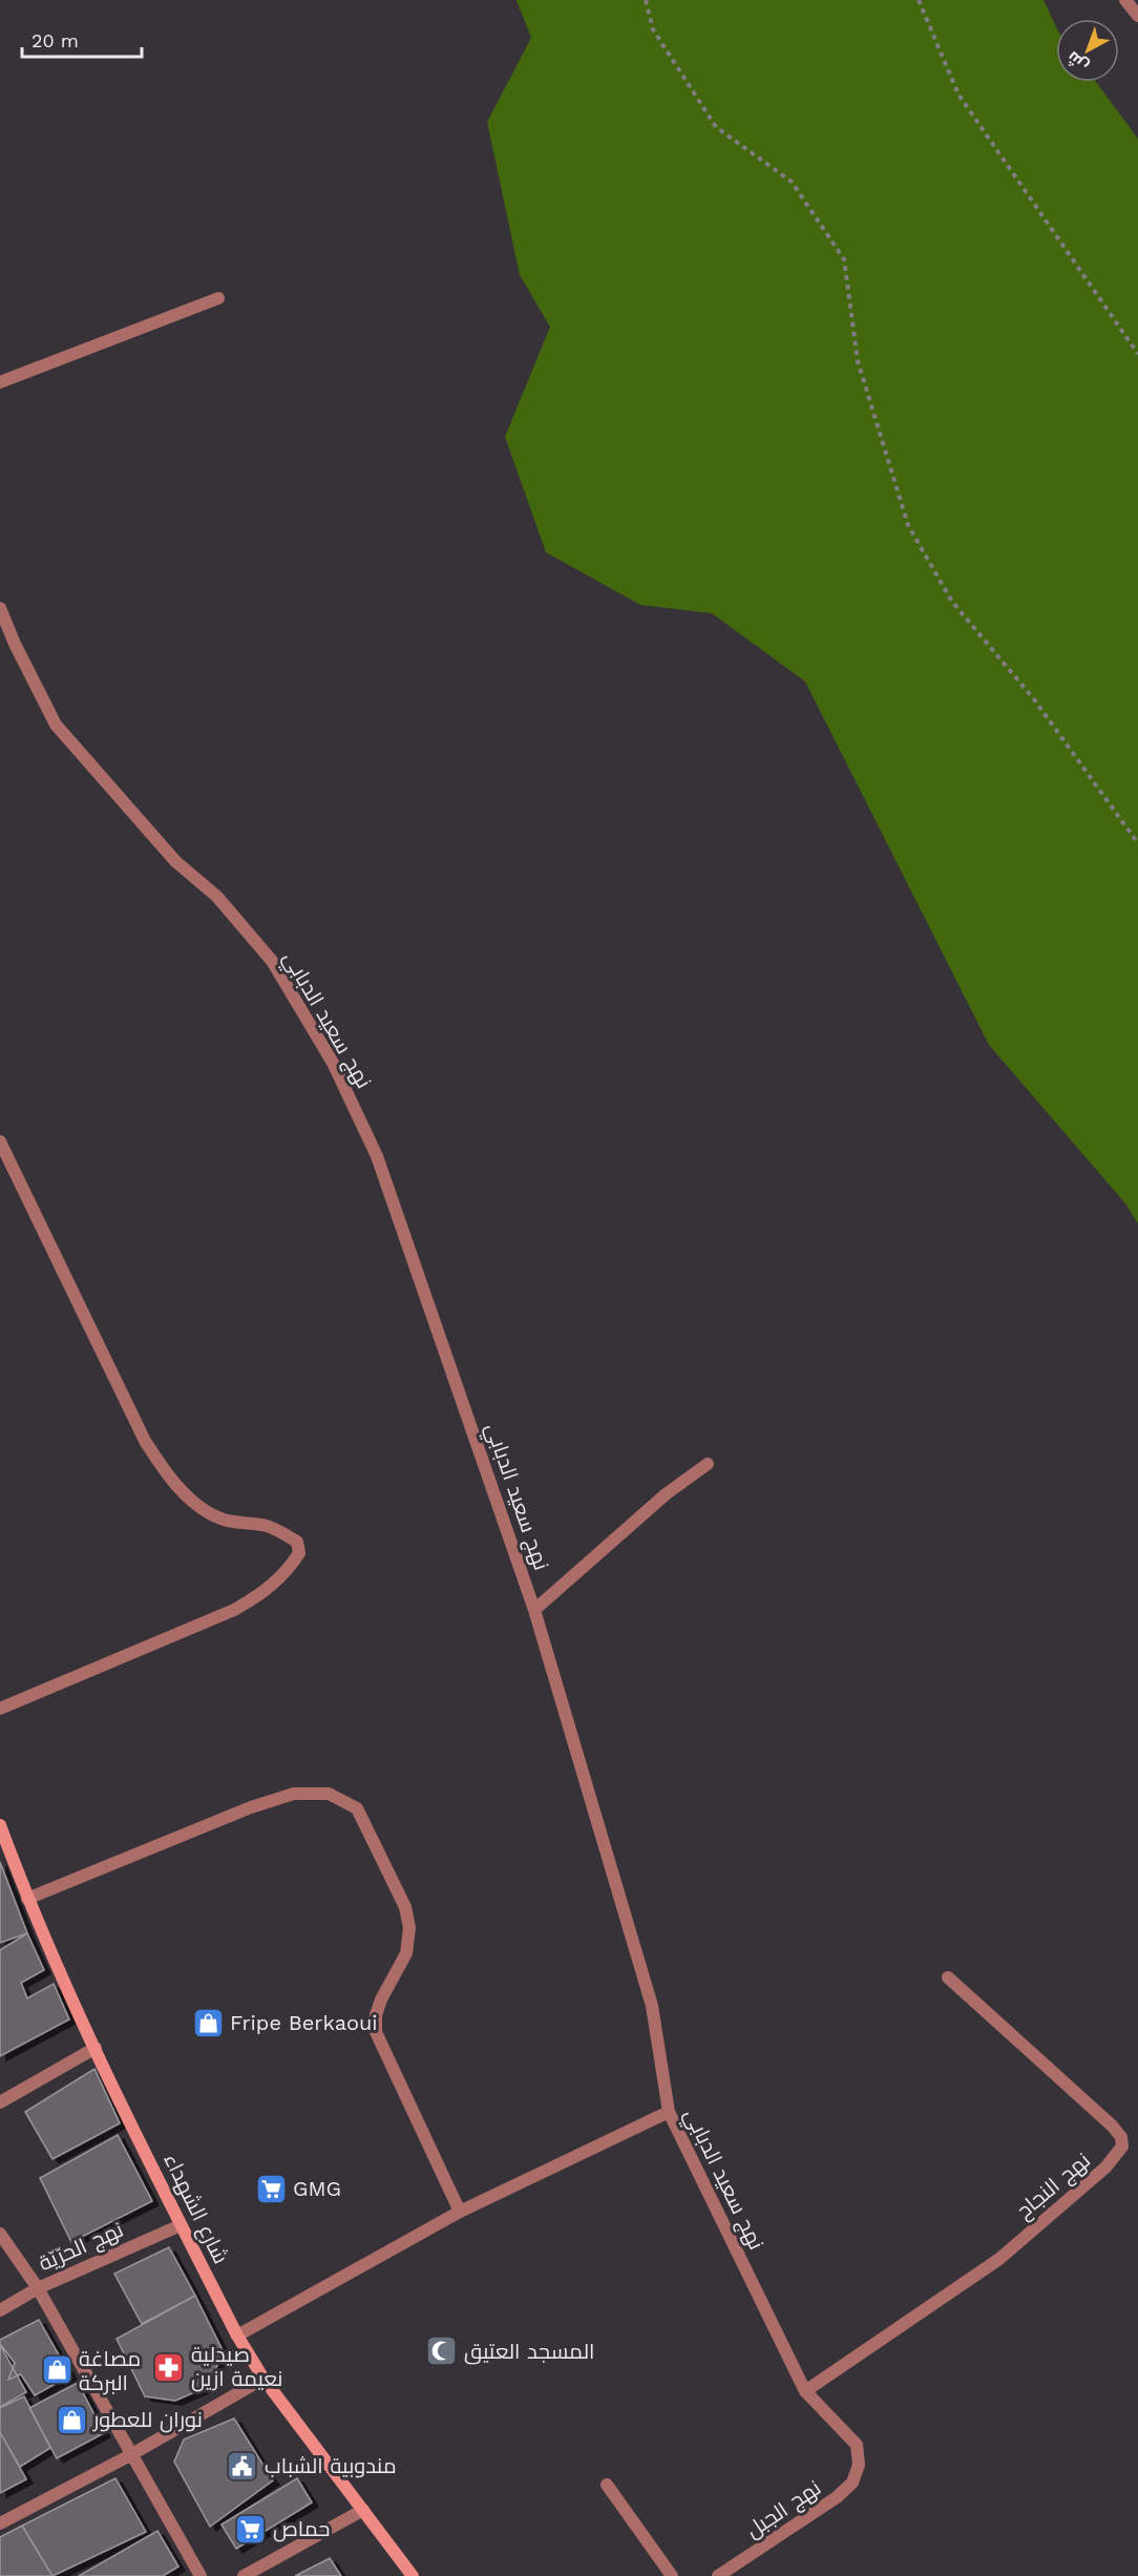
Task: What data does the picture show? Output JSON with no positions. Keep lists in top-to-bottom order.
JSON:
{
  "streets": {
    "main road": ["شارع الشهداء"],
    "street": [
      "نهج سعيد الدبابي",
      "نهج النجاح",
      "نهج الحرّيّة",
      "نهج الجبل"
    ]
  },
  "crossings": [
    ["نهج سعيد الدبابي", "نهج النجاح"],
    ["نهج سعيد الدبابي", "نهج الجبل"],
    ["شارع الشهداء", "نهج الحرّيّة"]
  ],
  "places": {
    "shop": ["Fripe Berkaoui", "مصاغة البركة", "نوران للعطور"],
    "supermarket": ["GMG", "حماص"],
    "mosque": ["المسجد العتيق"],
    "pharmacy": ["صيدلية نعيمة ازين"],
    "public building": ["مندوبية الشباب"]
  },
  "scale_bar": "20 m",
  "north": "bottom left"
}
